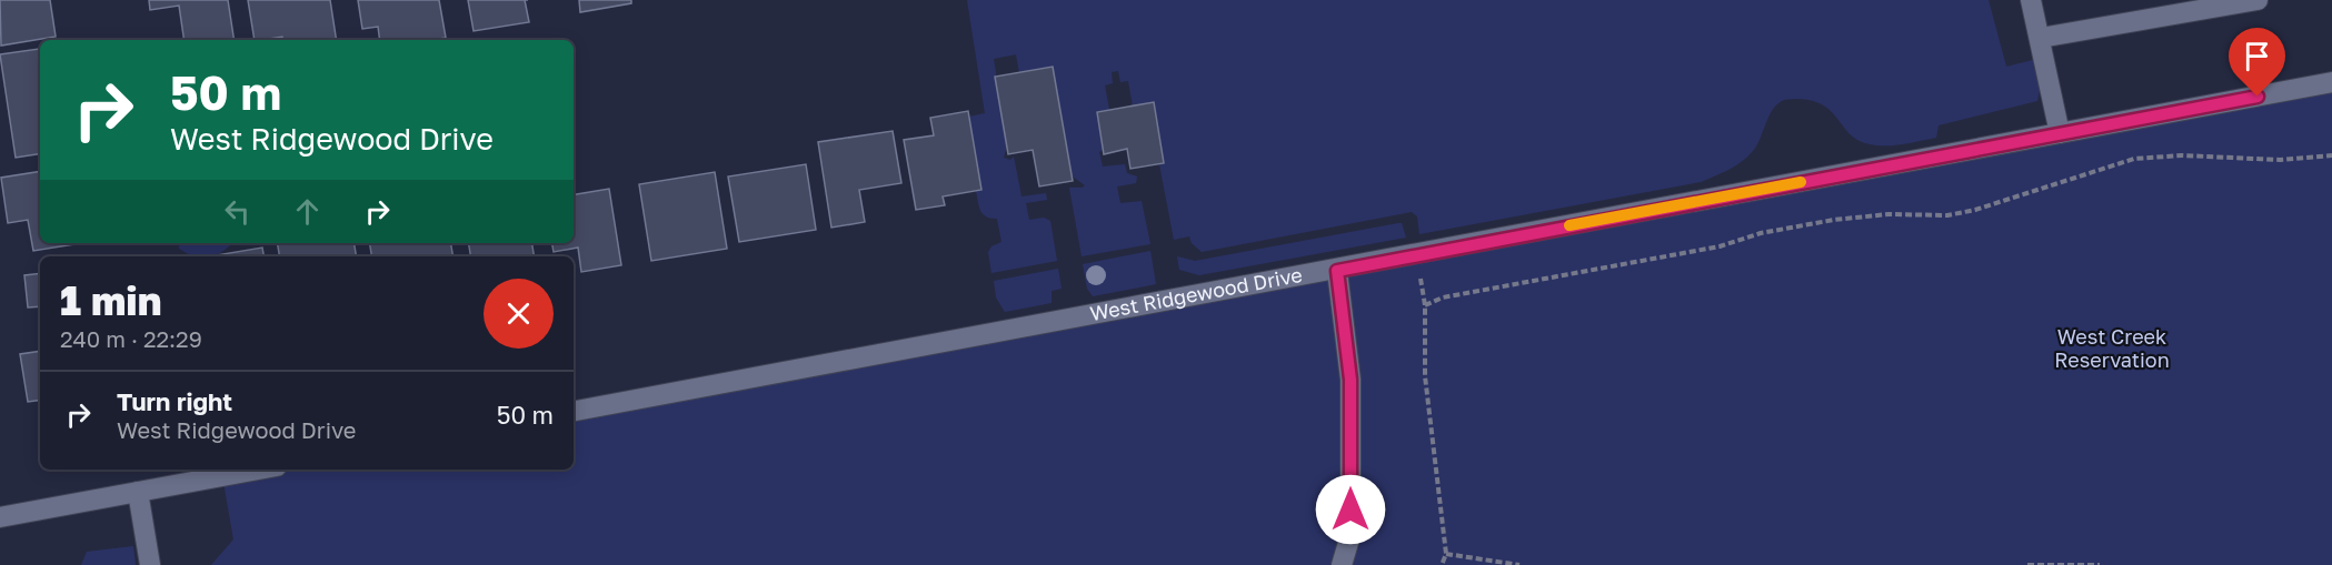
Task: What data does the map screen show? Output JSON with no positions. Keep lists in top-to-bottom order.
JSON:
{
  "streets": {
    "street": ["West Ridgewood Drive"]
  },
  "parks": ["West Creek Reservation"],
  "page": {
    "turn": ["50 m", "West Ridgewood Drive"],
    "heading": ["1 min", "240 m · 22:29"],
    "list": [
      {
        "name": "Turn right",
        "note": "West Ridgewood Drive",
        "value": "50 m"
      }
    ]
  }
}
